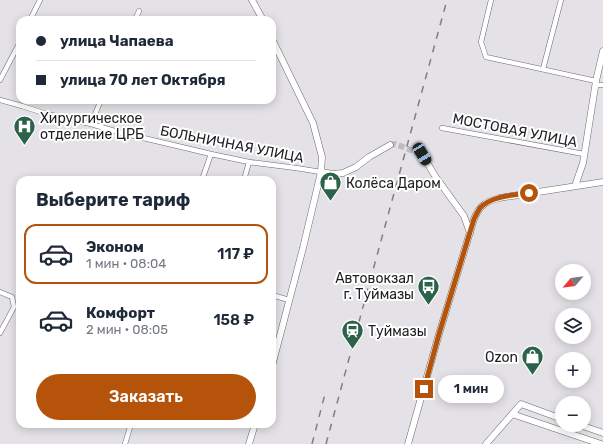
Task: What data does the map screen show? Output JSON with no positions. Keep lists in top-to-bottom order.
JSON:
{
  "streets": {
    "street": ["МОСТОВАЯ УЛИЦА", "БОЛЬНИЧНАЯ УЛИЦА"]
  },
  "places": {
    "hospital": ["Хирургическое отделение ЦРБ"],
    "shop": ["Колёса Даром", "Ozon"],
    "bus stop": ["Автовокзал г. Туймазы"],
    "station": ["Туймазы"]
  },
  "north": "bottom left",
  "page": {
    "banner": ["улица Чапаева", "улица 70 лет Октября"],
    "heading": "Выберите тариф",
    "list": [
      {
        "name": "Эконом",
        "note": "1 мин · 08:04",
        "value": "117 ₽"
      },
      {
        "name": "Комфорт",
        "note": "2 мин · 08:05",
        "value": "158 ₽"
      }
    ],
    "map_buttons": ["+", "−"],
    "buttons": "Заказать",
    "bubble": "1 мин"
  }
}
